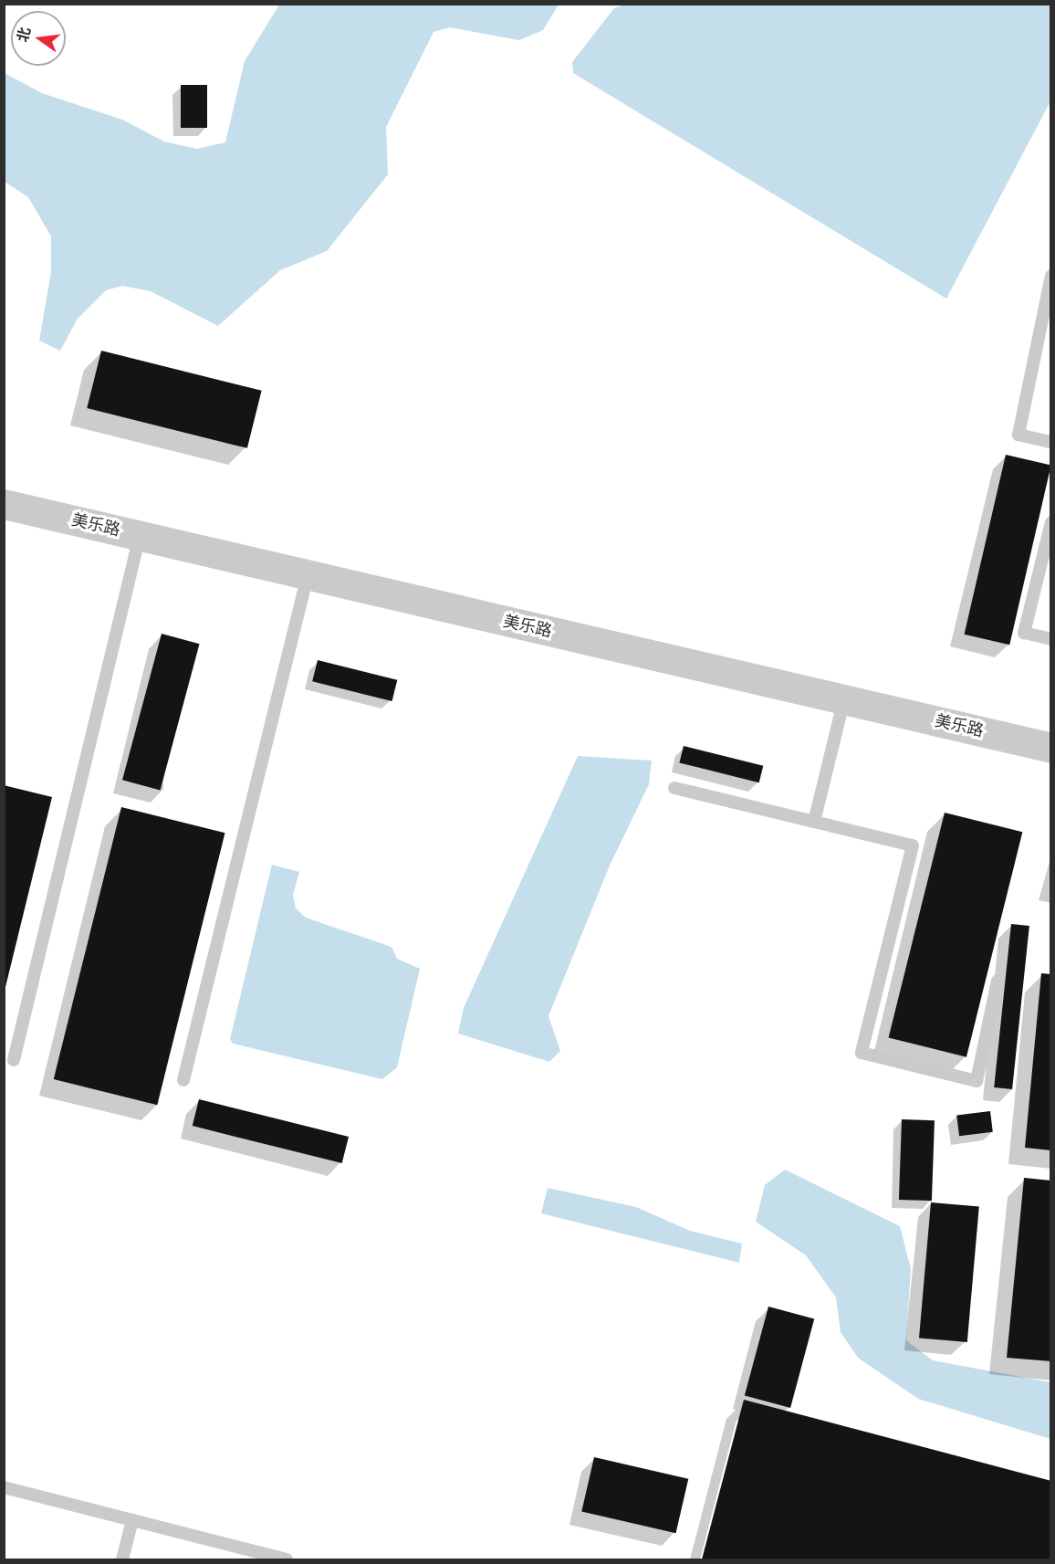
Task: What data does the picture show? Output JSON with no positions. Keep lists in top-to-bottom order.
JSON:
{
  "streets": {
    "street": ["美乐路"]
  },
  "north": "left"
}
